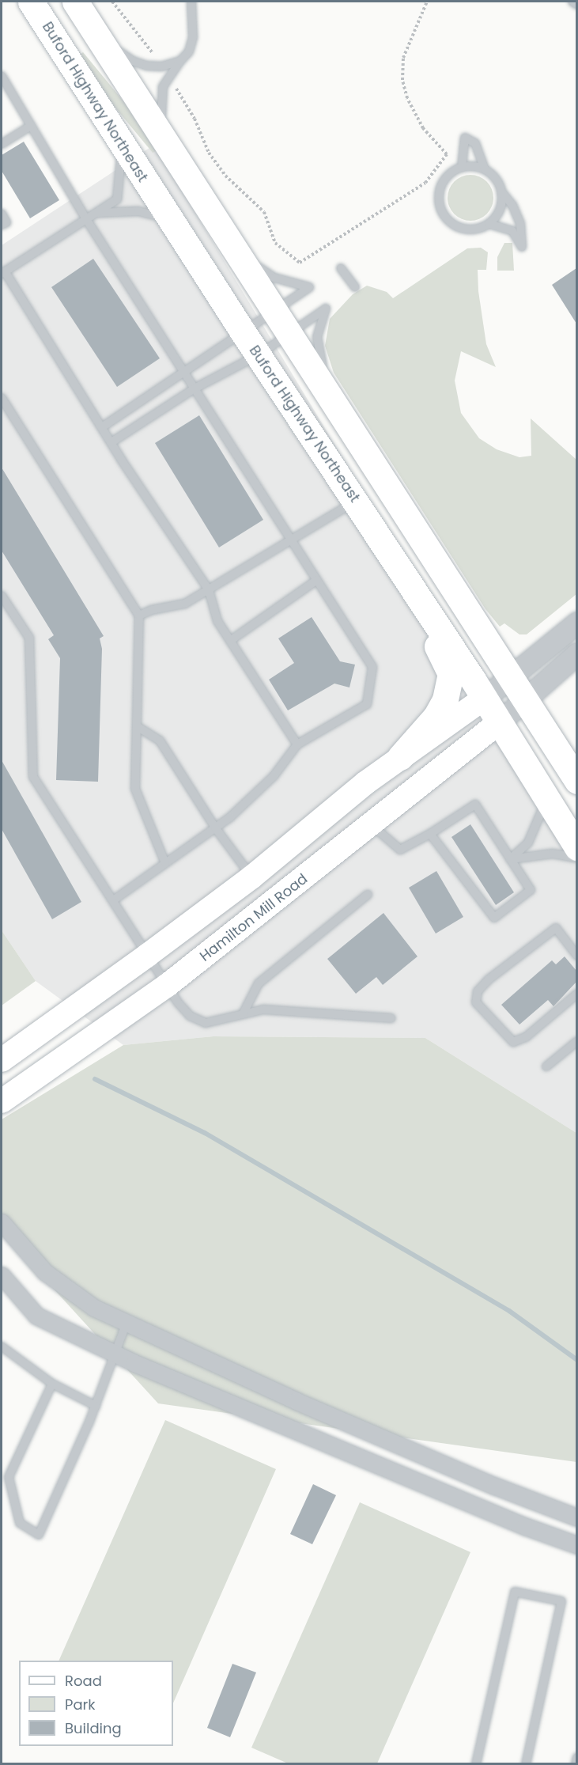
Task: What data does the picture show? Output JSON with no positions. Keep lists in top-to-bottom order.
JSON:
{
  "streets": {
    "main road": ["Buford Highway Northeast", "Hamilton Mill Road"]
  },
  "crossings": [
    ["Buford Highway Northeast", "Hamilton Mill Road"]
  ],
  "legend": ["Road", "Park", "Building"]
}
